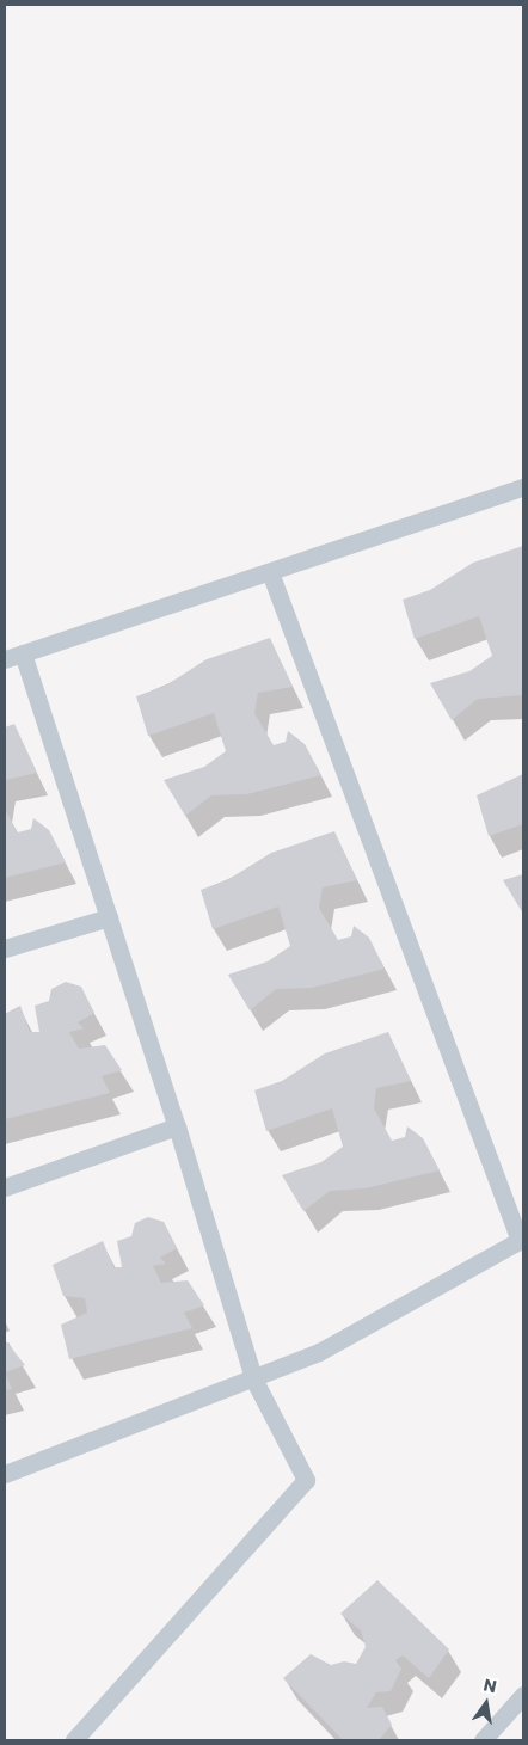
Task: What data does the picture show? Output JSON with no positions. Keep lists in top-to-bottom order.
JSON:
{
  "north": "top"
}
